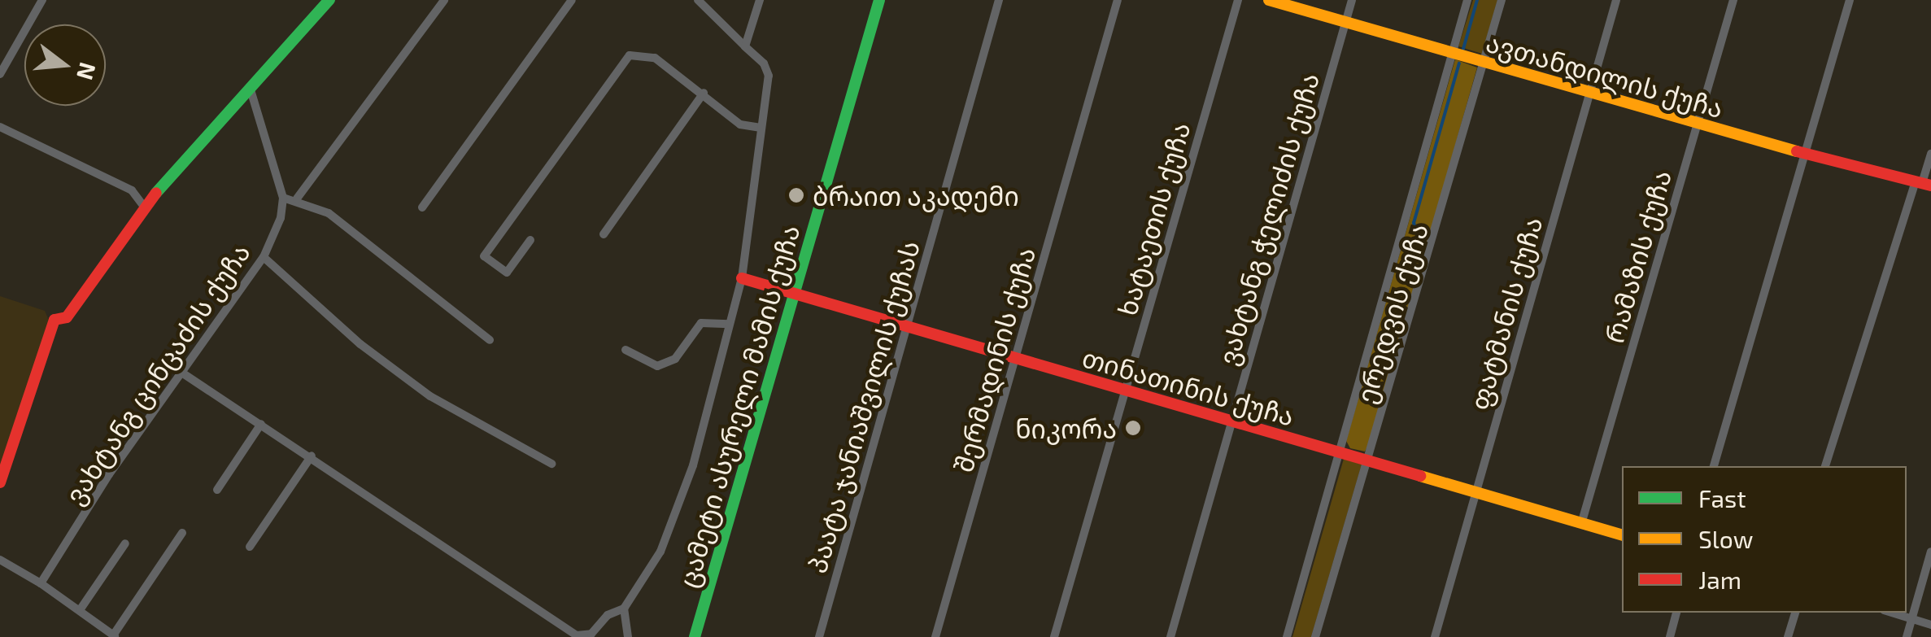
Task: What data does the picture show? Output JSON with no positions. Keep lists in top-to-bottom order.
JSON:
{
  "streets": {
    "street": [
      "ავთანდილის ქუჩა",
      "ხატაეთის ქუჩა",
      "ვახტანგ ჭელიძის ქუჩა",
      "რამაზის ქუჩა",
      "ერედვის ქუჩა",
      "ფატმანის ქუჩა",
      "შერმადინის ქუჩა",
      "ვახტანგ ცინცაძის ქუჩა",
      "თინათინის ქუჩა",
      "ცამეტი ასურელი მამის ქუჩა",
      "პაატა ჯანიაშვილის ქუჩას"
    ]
  },
  "crossings": [
    ["ავთანდილის ქუჩა", "ვახტანგ ჭელიძის ქუჩა"],
    ["ავთანდილის ქუჩა", "რამაზის ქუჩა"],
    ["ავთანდილის ქუჩა", "ერედვის ქუჩა"],
    ["ავთანდილის ქუჩა", "ფატმანის ქუჩა"],
    ["ხატაეთის ქუჩა", "თინათინის ქუჩა"],
    ["ვახტანგ ჭელიძის ქუჩა", "თინათინის ქუჩა"],
    ["რამაზის ქუჩა", "თინათინის ქუჩა"],
    ["ერედვის ქუჩა", "თინათინის ქუჩა"],
    ["ფატმანის ქუჩა", "თინათინის ქუჩა"],
    ["შერმადინის ქუჩა", "თინათინის ქუჩა"],
    ["თინათინის ქუჩა", "ცამეტი ასურელი მამის ქუჩა"],
    ["თინათინის ქუჩა", "პაატა ჯანიაშვილის ქუჩას"]
  ],
  "places": ["ბრაით აკადემი", "ნიკორა"],
  "legend": ["Fast", "Slow", "Jam"],
  "north": "right"
}
